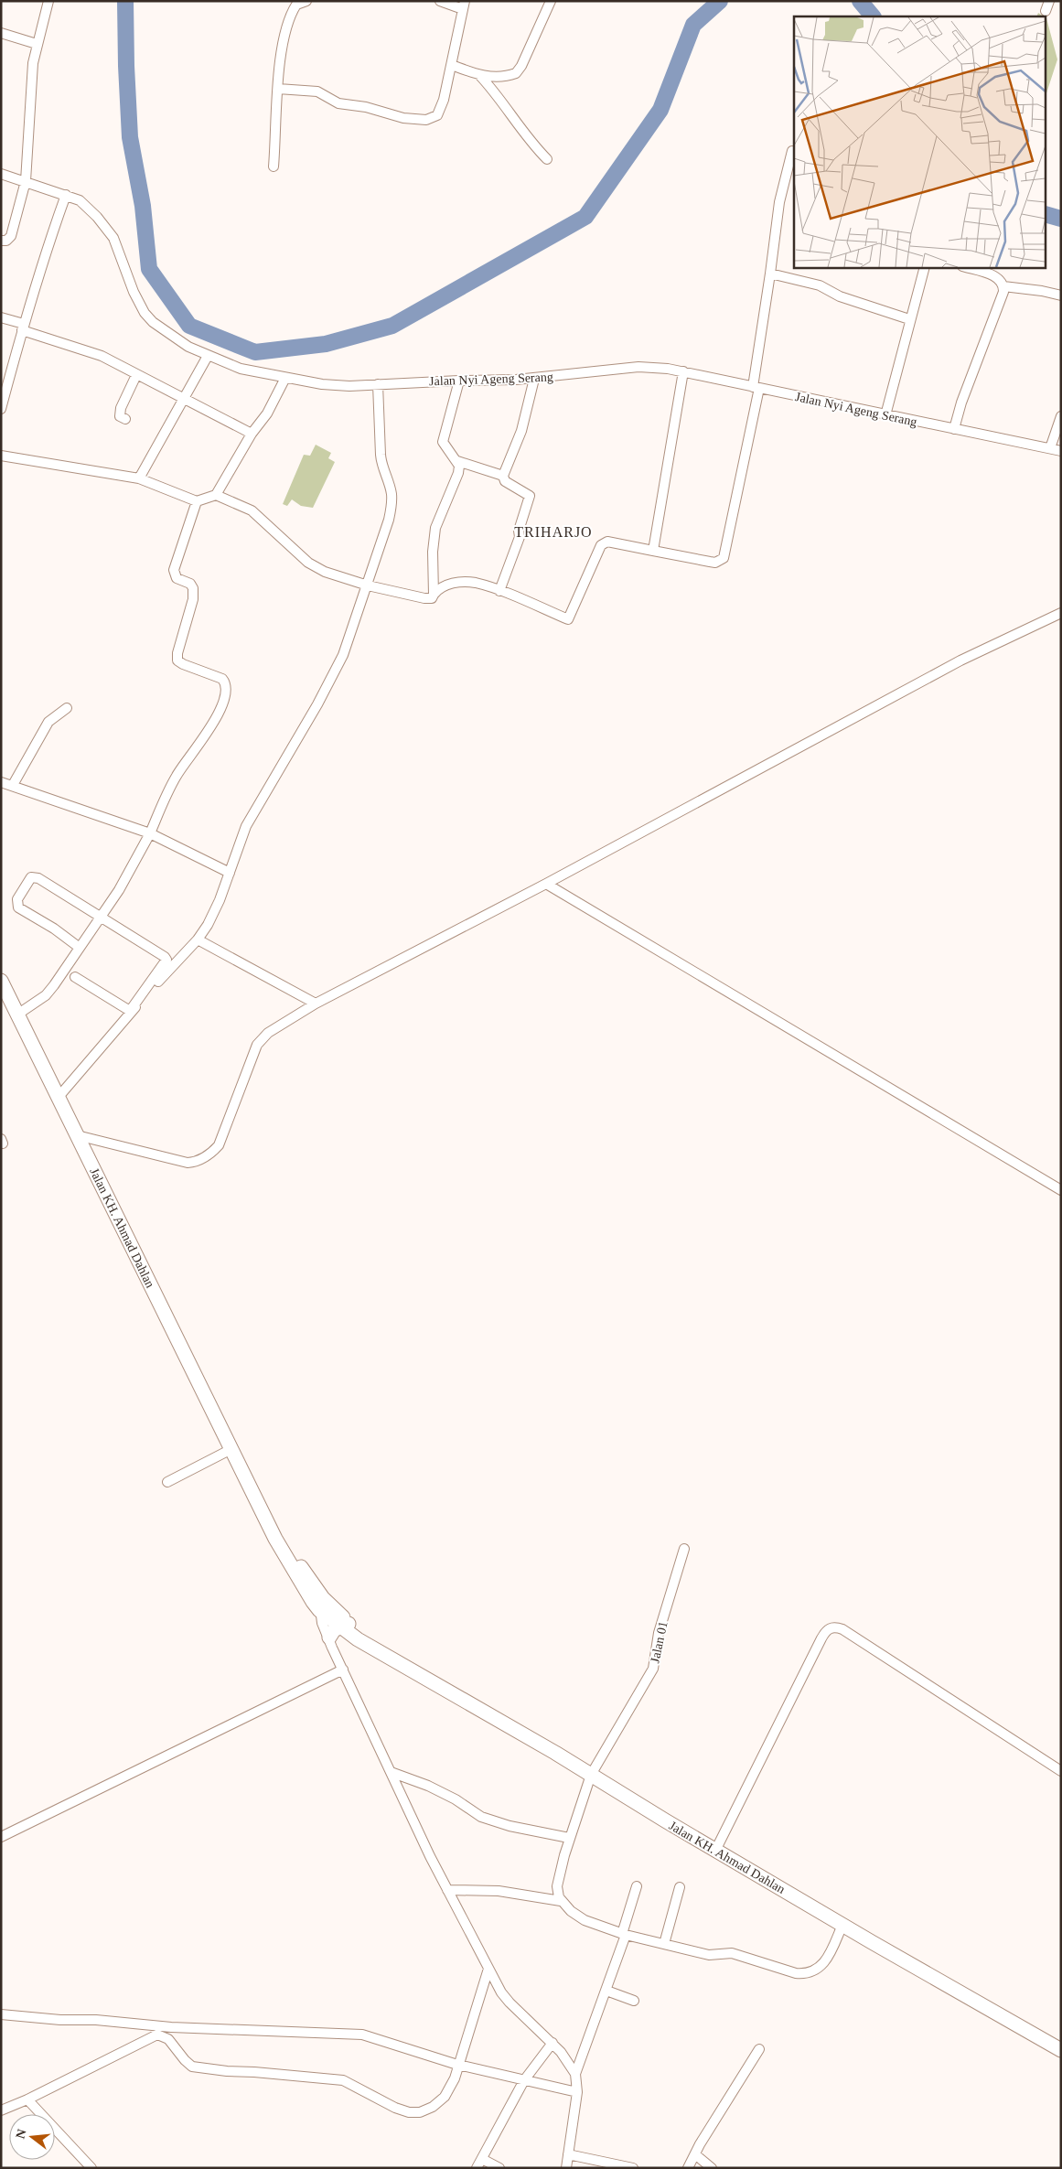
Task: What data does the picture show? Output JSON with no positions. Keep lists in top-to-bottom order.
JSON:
{
  "streets": {
    "highway": ["Jalan KH. Ahmad Dahlan"],
    "street": ["Jalan Nyi Ageng Serang", "Jalan 01"]
  },
  "crossings": [
    ["Jalan KH. Ahmad Dahlan", "Jalan 01"]
  ],
  "districts": ["TRIHARJO"],
  "north": "left"
}
